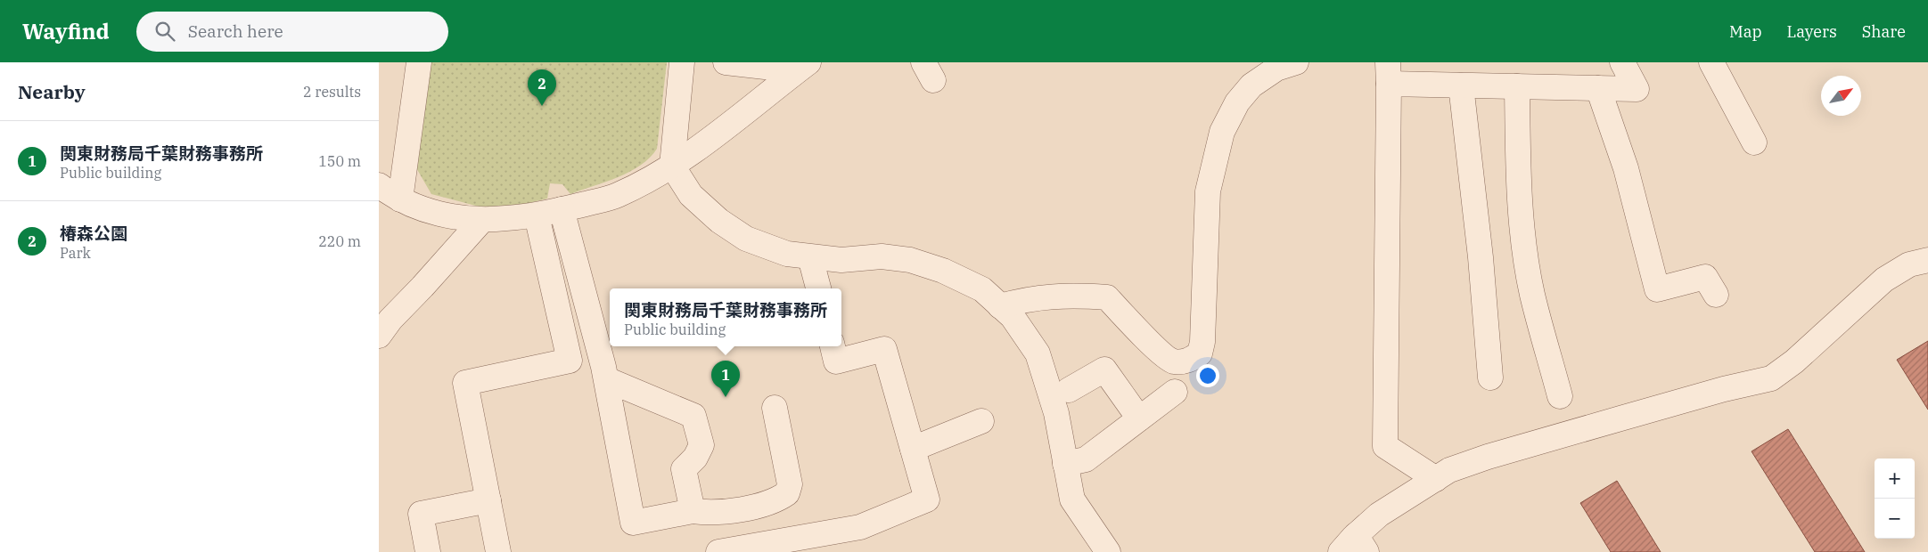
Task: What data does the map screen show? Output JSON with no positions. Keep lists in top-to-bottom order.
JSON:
{
  "north": "top right",
  "page": {
    "header": "Wayfind",
    "search": "Search here",
    "nav": ["Map", "Layers", "Share"],
    "heading": ["Nearby", "2 results"],
    "pins": ["2", "1"],
    "list": [
      {
        "mark": "1",
        "name": "関東財務局千葉財務事務所",
        "note": "Public building",
        "value": "150 m"
      },
      {
        "mark": "2",
        "name": "椿森公園",
        "note": "Park",
        "value": "220 m"
      }
    ],
    "popup": ["関東財務局千葉財務事務所", "Public building"],
    "map_buttons": ["+", "−"]
  }
}
